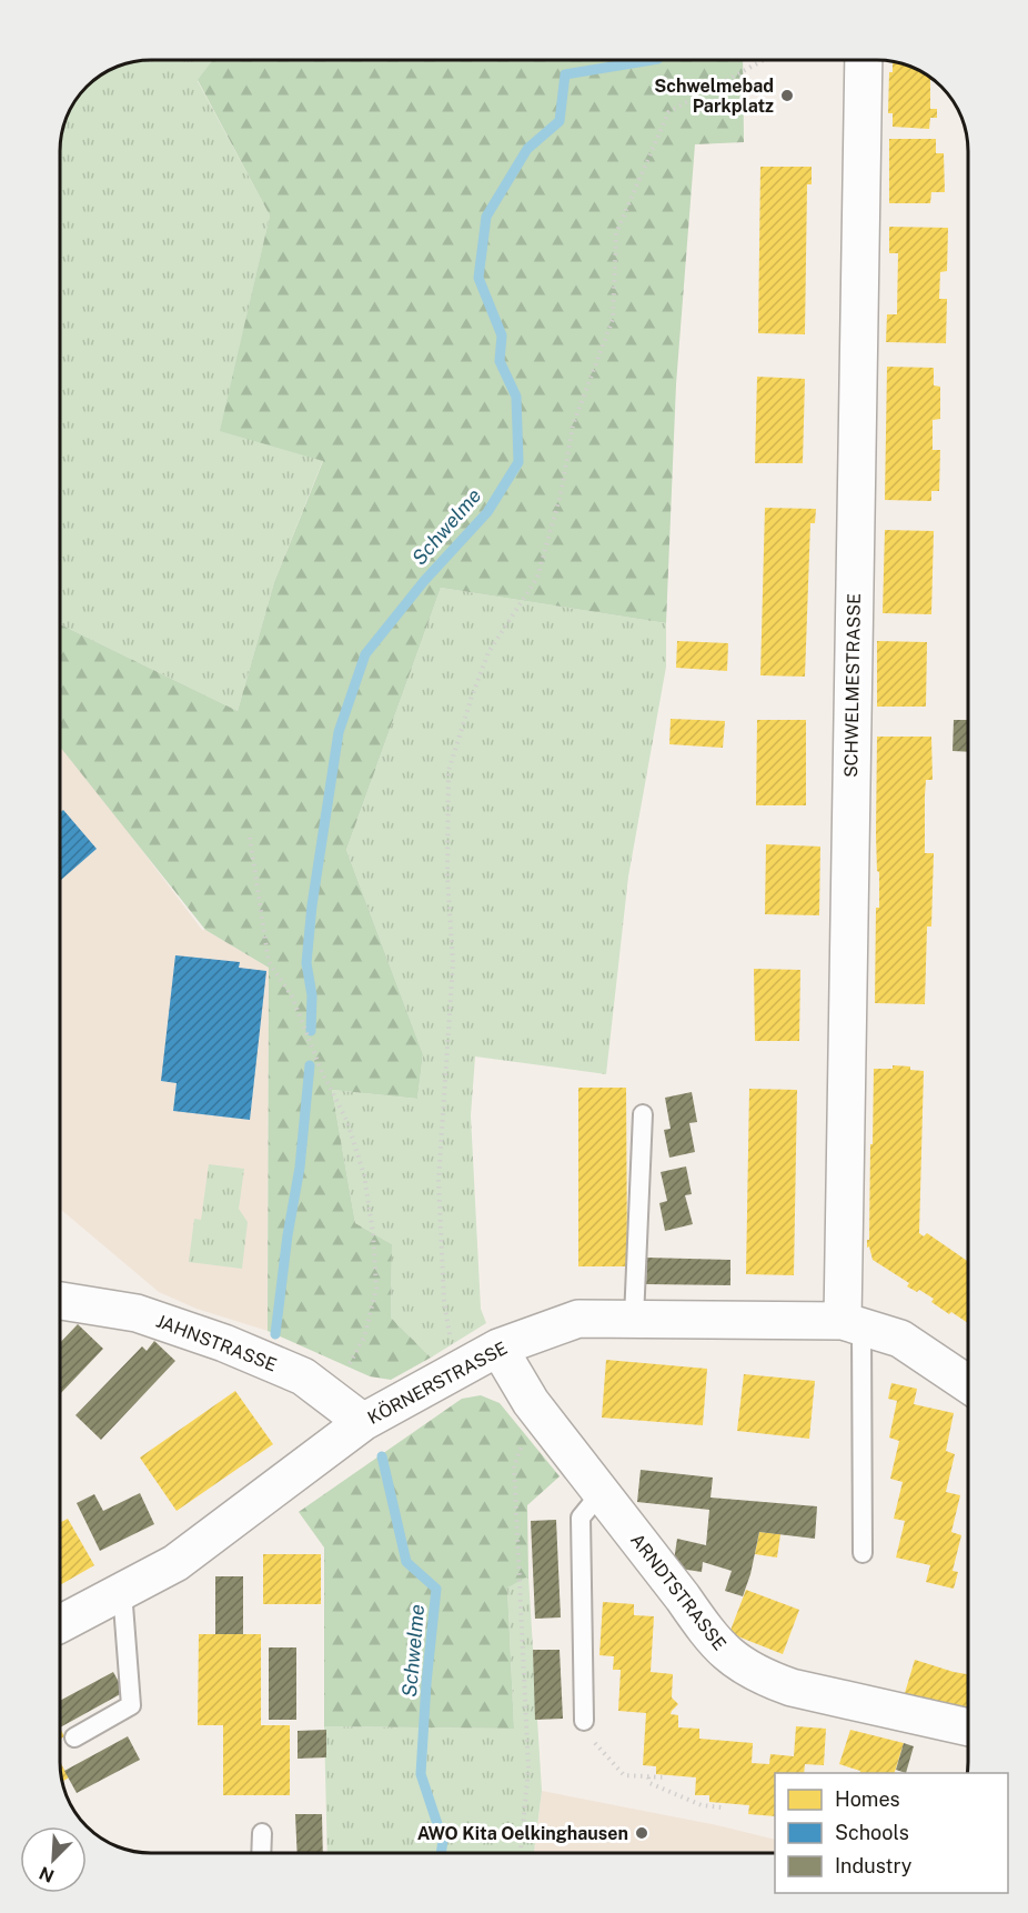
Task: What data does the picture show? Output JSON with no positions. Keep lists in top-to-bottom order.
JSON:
{
  "streets": {
    "street": [
      "SCHWELMESTRASSE",
      "JAHNSTRASSE",
      "KÖRNERSTRASSE",
      "ARNDTSTRASSE"
    ]
  },
  "crossings": [
    ["SCHWELMESTRASSE", "KÖRNERSTRASSE"],
    ["JAHNSTRASSE", "KÖRNERSTRASSE"],
    ["KÖRNERSTRASSE", "ARNDTSTRASSE"]
  ],
  "water": ["Schwelme"],
  "places": ["Schwelmebad Parkplatz", "AWO Kita Oelkinghausen"],
  "legend": ["Homes", "Schools", "Industry"],
  "north": "bottom left"
}
